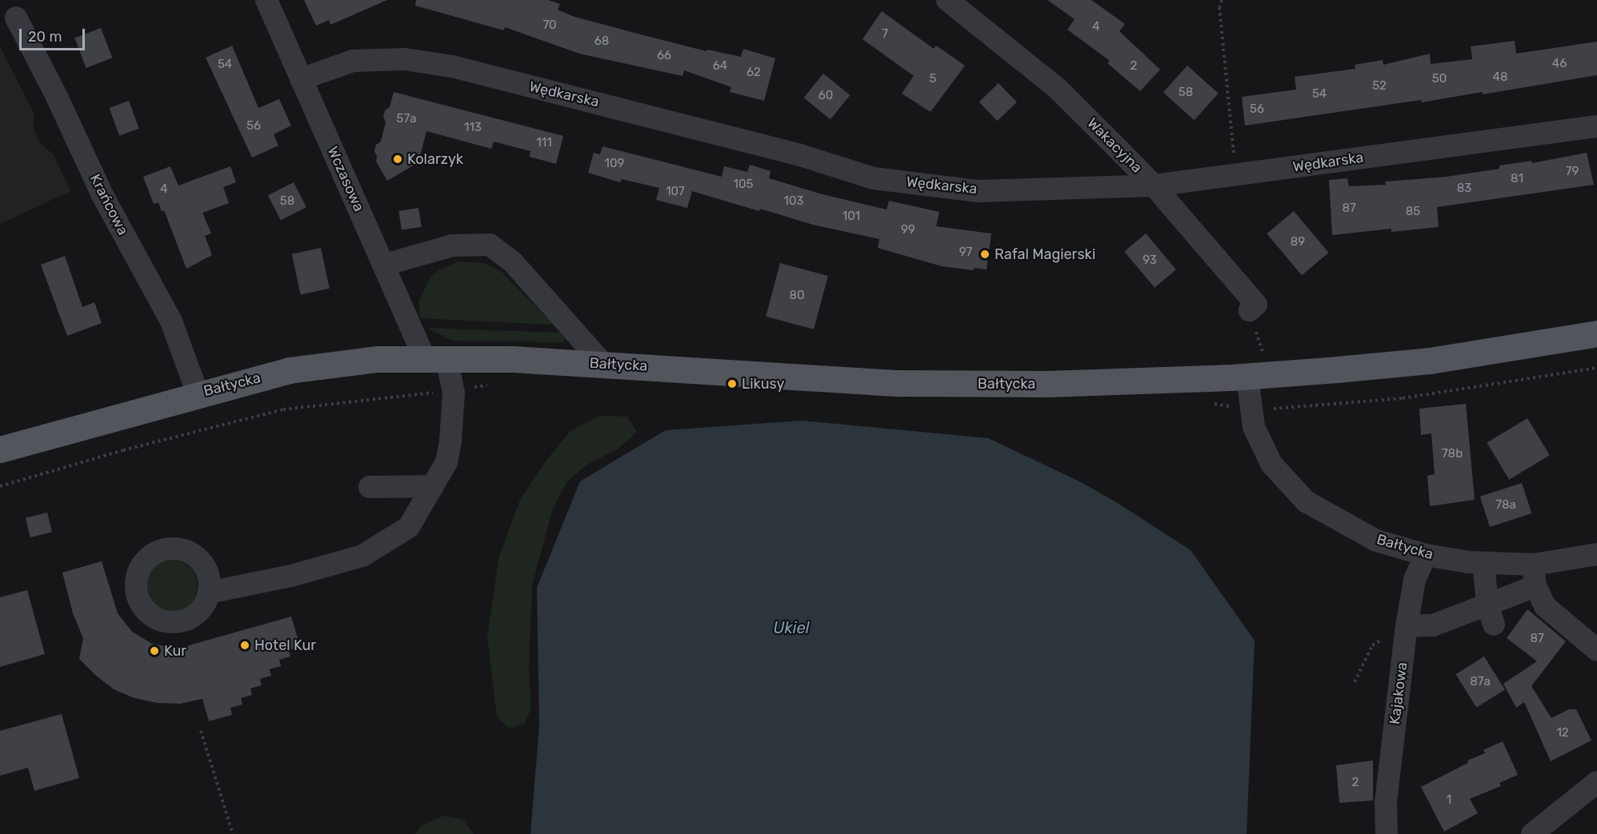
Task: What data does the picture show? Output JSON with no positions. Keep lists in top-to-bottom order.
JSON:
{
  "streets": {
    "main road": ["Bałtycka"],
    "street": [
      "Wędkarska",
      "Wakacyjna",
      "Wczasowa",
      "Krańcowa",
      "Kajakowa"
    ]
  },
  "crossings": [
    ["Wędkarska", "Wakacyjna"],
    ["Wędkarska", "Wczasowa"],
    ["Wczasowa", "Bałtycka"],
    ["Krańcowa", "Bałtycka"],
    ["Bałtycka", "Kajakowa"]
  ],
  "water": ["Ukiel"],
  "places": [
    "Kolarzyk",
    "Rafal Magierski",
    "Likusy",
    "Hotel Kur",
    "Kur"
  ],
  "house_numbers": [
    "70",
    "4",
    "7",
    "68",
    "66",
    "46",
    "54",
    "64",
    "2",
    "62",
    "48",
    "5",
    "50",
    "52",
    "58",
    "54",
    "60",
    "56",
    "57a",
    "56",
    "113",
    "111",
    "109",
    "79",
    "81",
    "105",
    "83",
    "4",
    "107",
    "58",
    "103",
    "87",
    "85",
    "101",
    "99",
    "89",
    "97",
    "93",
    "80",
    "78b",
    "78a",
    "87",
    "87a",
    "12",
    "2",
    "1"
  ],
  "scale_bar": "20 m"
}
